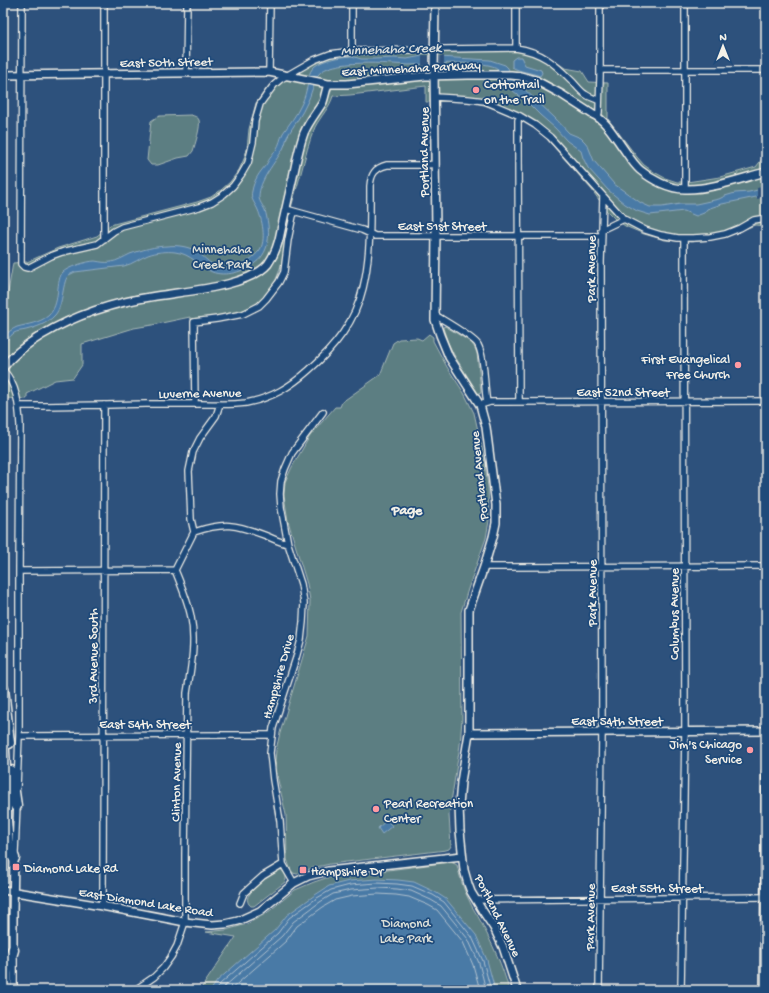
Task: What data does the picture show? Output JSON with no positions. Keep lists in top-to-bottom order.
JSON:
{
  "streets": {
    "street": [
      "East 50th Street",
      "East Minnehaha Parkway",
      "Portland Avenue",
      "East 51st Street",
      "Park Avenue",
      "East 52nd Street",
      "Luverne Avenue",
      "Columbus Avenue",
      "3rd Avenue South",
      "Hampshire Drive",
      "East 54th Street",
      "Clinton Avenue",
      "East 55th Street",
      "East Diamond Lake Road"
    ]
  },
  "crossings": [
    ["East 50th Street", "East Minnehaha Parkway"],
    ["East Minnehaha Parkway", "Portland Avenue"],
    ["East Minnehaha Parkway", "East 51st Street"],
    ["Portland Avenue", "East 51st Street"],
    ["Portland Avenue", "East 52nd Street"],
    ["Portland Avenue", "Luverne Avenue"],
    ["Portland Avenue", "East 54th Street"],
    ["Portland Avenue", "East 55th Street"],
    ["Portland Avenue", "East Diamond Lake Road"],
    ["East 51st Street", "Park Avenue"],
    ["East 51st Street", "Luverne Avenue"],
    ["Park Avenue", "East 52nd Street"],
    ["Park Avenue", "East 54th Street"],
    ["Park Avenue", "East 55th Street"],
    ["East 52nd Street", "Columbus Avenue"],
    ["Luverne Avenue", "3rd Avenue South"],
    ["Columbus Avenue", "East 54th Street"],
    ["Columbus Avenue", "East 55th Street"],
    ["3rd Avenue South", "East 54th Street"],
    ["3rd Avenue South", "East Diamond Lake Road"],
    ["Hampshire Drive", "East 54th Street"],
    ["Hampshire Drive", "East Diamond Lake Road"],
    ["East 54th Street", "Clinton Avenue"],
    ["Clinton Avenue", "East Diamond Lake Road"]
  ],
  "districts": ["Page"],
  "water": ["Minnehaha Creek"],
  "parks": ["Minnehaha Creek Park", "Diamond Lake Park"],
  "places": {
    "other": [
      "Cottontail on the Trail",
      "First Evangelical Free Church",
      "Jim's Chicago Service",
      "Pearl Recreation Center"
    ],
    "transit": ["Diamond Lake Rd", "Hampshire Dr"]
  },
  "north": "top"
}
